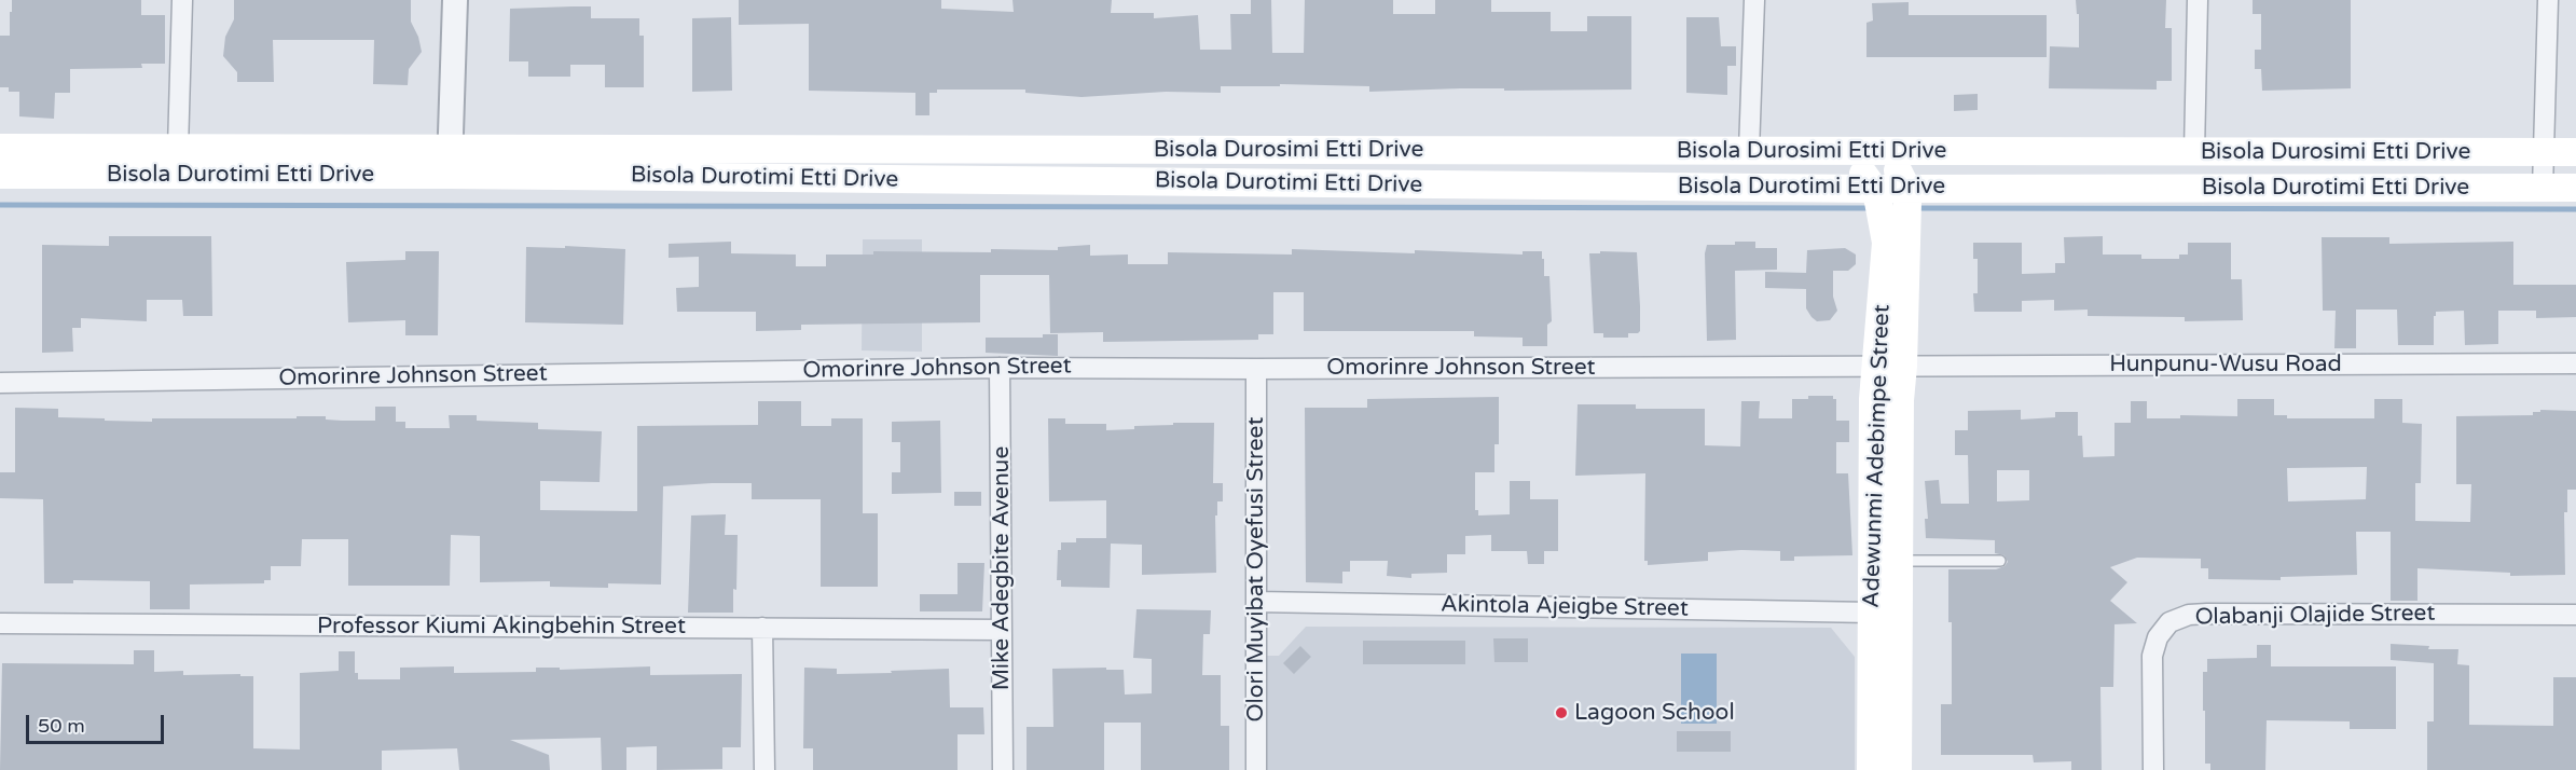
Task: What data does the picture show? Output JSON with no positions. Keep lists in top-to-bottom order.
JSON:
{
  "streets": {
    "main road": ["Bisola Durosimi Etti Drive", "Bisola Durotimi Etti Drive", "Adewunmi Adebimpe Street"],
    "street": [
      "Hunpunu-Wusu Road",
      "Omorinre Johnson Street",
      "Mike Adegbite Avenue",
      "Olori Muyibat Oyefusi Street",
      "Akintola Ajeigbe Street",
      "Olabanji Olajide Street",
      "Professor Kiumi Akingbehin Street"
    ]
  },
  "crossings": [
    ["Bisola Durosimi Etti Drive", "Bisola Durotimi Etti Drive"],
    ["Bisola Durosimi Etti Drive", "Adewunmi Adebimpe Street"],
    ["Bisola Durotimi Etti Drive", "Adewunmi Adebimpe Street"],
    ["Hunpunu-Wusu Road", "Omorinre Johnson Street"],
    ["Hunpunu-Wusu Road", "Adewunmi Adebimpe Street"],
    ["Omorinre Johnson Street", "Adewunmi Adebimpe Street"],
    ["Omorinre Johnson Street", "Mike Adegbite Avenue"],
    ["Omorinre Johnson Street", "Olori Muyibat Oyefusi Street"],
    ["Adewunmi Adebimpe Street", "Akintola Ajeigbe Street"],
    ["Mike Adegbite Avenue", "Professor Kiumi Akingbehin Street"],
    ["Olori Muyibat Oyefusi Street", "Akintola Ajeigbe Street"]
  ],
  "places": ["Lagoon School"],
  "scale_bar": "50 m"
}
